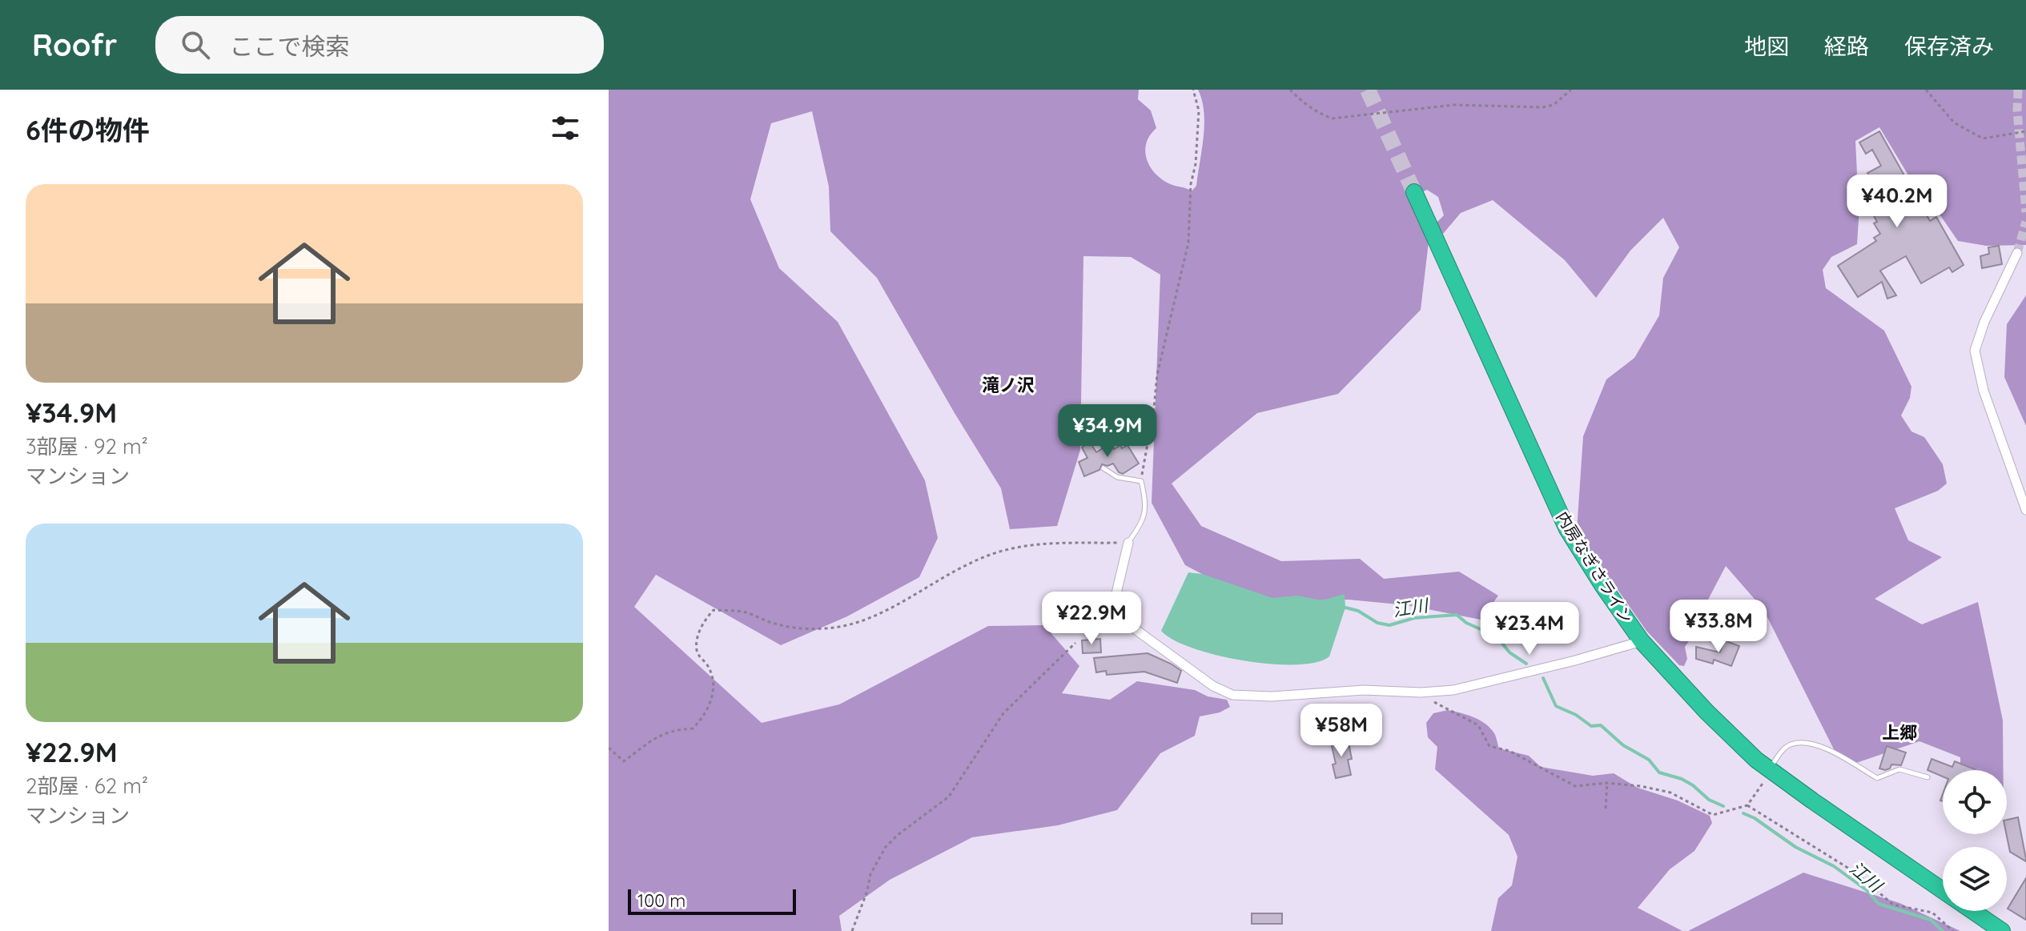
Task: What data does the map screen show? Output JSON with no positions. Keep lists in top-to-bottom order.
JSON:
{
  "streets": {
    "highway": ["内房なぎさライン"]
  },
  "districts": ["滝ノ沢", "上郷"],
  "water": ["江川"],
  "scale_bar": "100 m",
  "page": {
    "header": "Roofr",
    "search": "ここで検索",
    "nav": ["地図", "経路", "保存済み"],
    "heading": "6件の物件",
    "list": [
      {
        "name": "¥34.9M",
        "note": "3部屋 · 92 m² · マンション"
      },
      {
        "name": "¥22.9M",
        "note": "2部屋 · 62 m² · マンション"
      }
    ],
    "price": [
      "¥40.2M",
      "¥34.9M",
      "¥22.9M",
      "¥33.8M",
      "¥23.4M",
      "¥58M"
    ],
    "scale": "100 m"
  }
}
